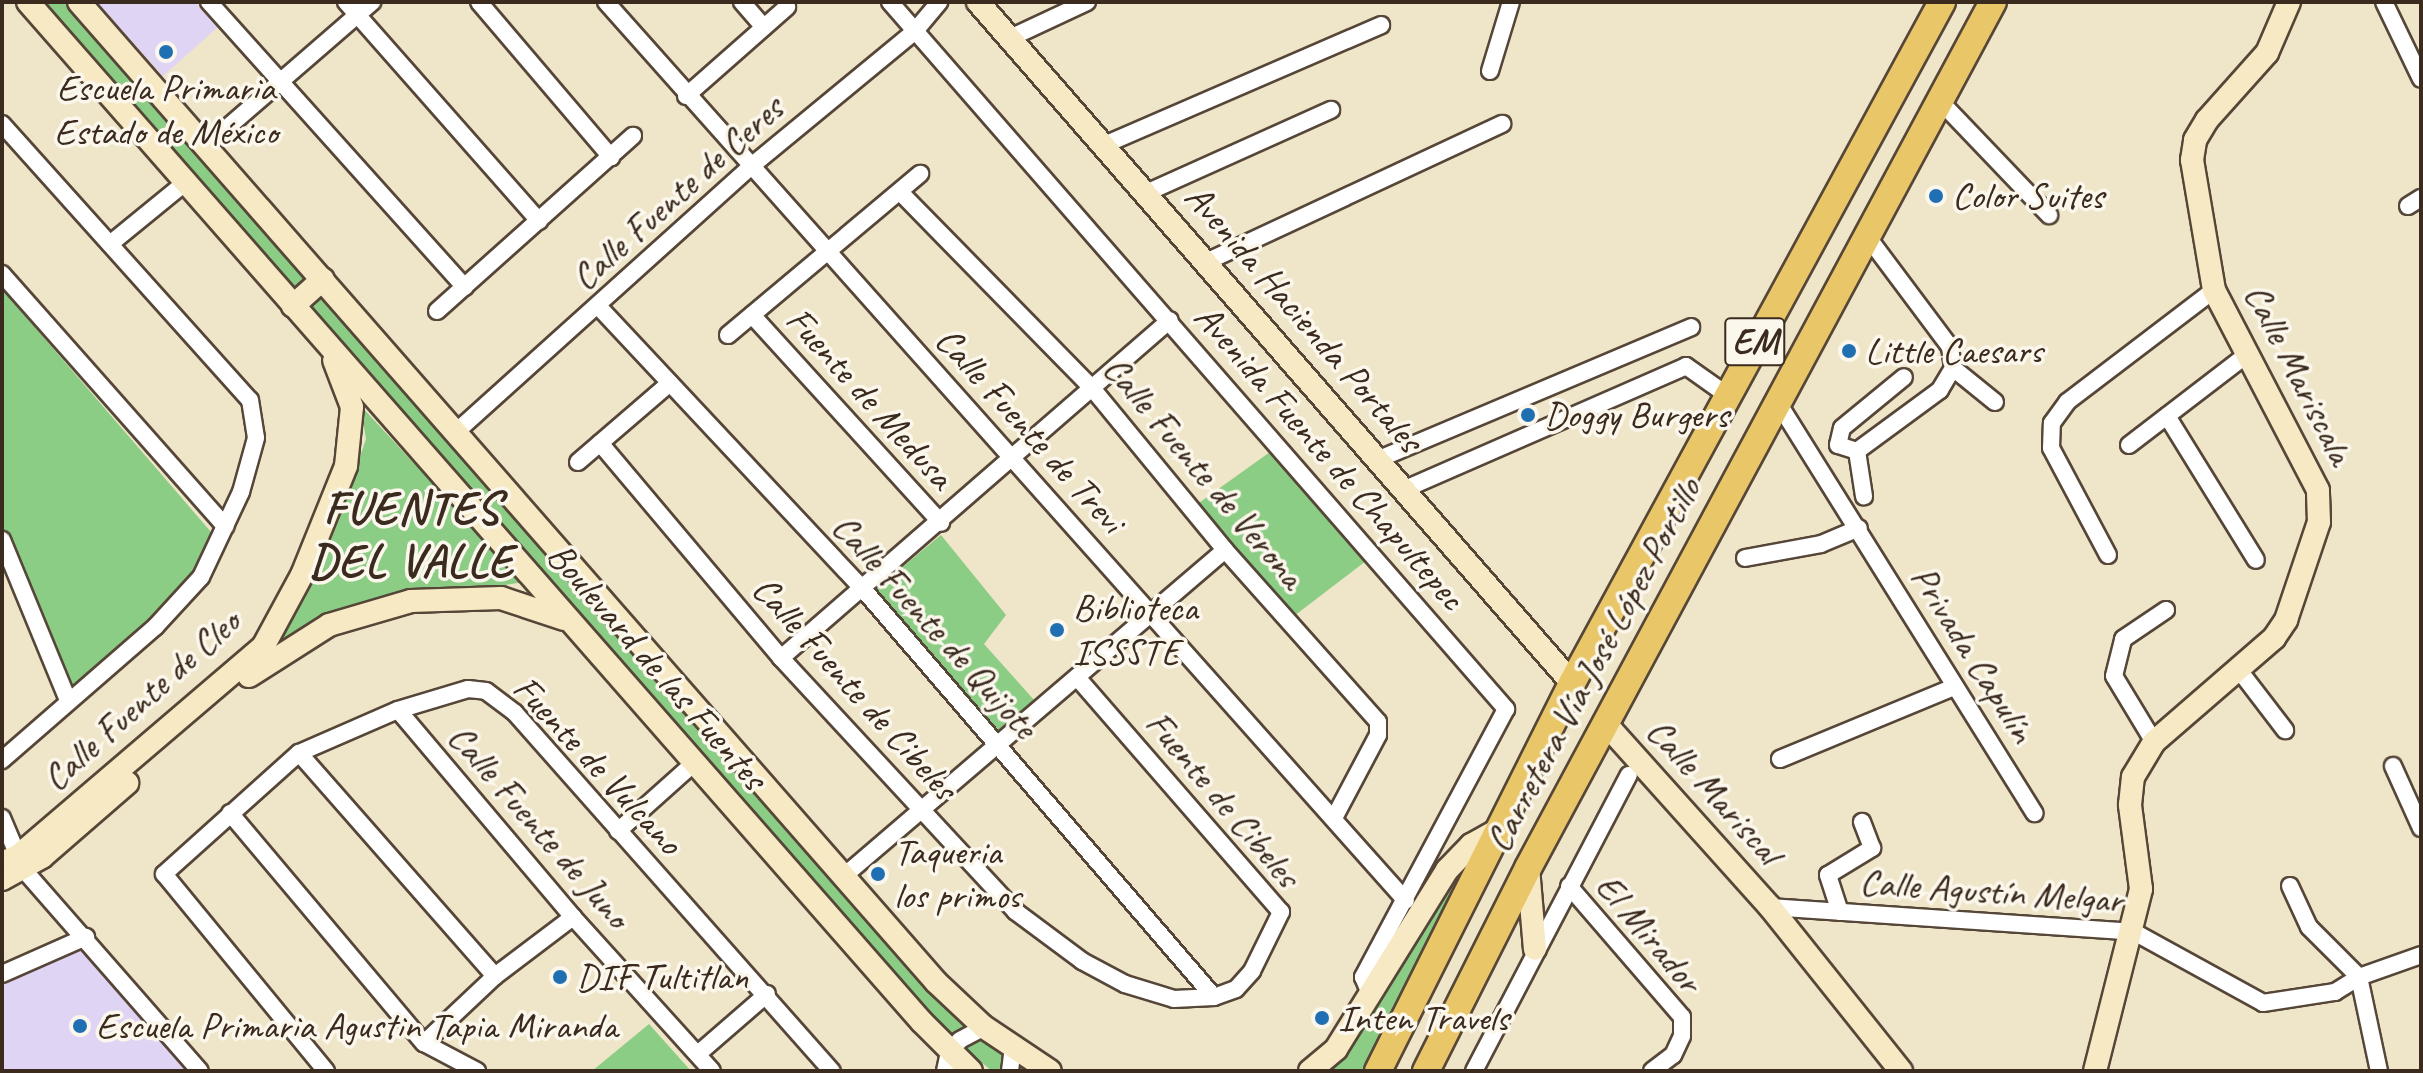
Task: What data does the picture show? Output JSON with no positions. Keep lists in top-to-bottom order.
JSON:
{
  "streets": {
    "main road": ["EM", "Carretera Vía José López Portillo"],
    "street": [
      "Calle Fuente de Ceres",
      "Avenida Hacienda Portales",
      "Calle Mariscala",
      "Fuente de Medusa",
      "Calle Fuente de Trevi",
      "Avenida Fuente de Chapultepec",
      "Calle Fuente de Verona",
      "Calle Fuente de Quijote",
      "Privada Capulín",
      "Boulevard de las Fuentes",
      "Calle Fuente de Cibeles",
      "Calle Fuente de Cleo",
      "Fuente de Vulcano",
      "Calle Mariscal",
      "Fuente de Cibeles",
      "Calle Fuente de Juno",
      "Calle Agustín Melgar",
      "El Mirador"
    ]
  },
  "crossings": [
    ["Calle Fuente de Ceres", "Calle Fuente de Trevi"],
    ["Calle Fuente de Ceres", "Avenida Fuente de Chapultepec"],
    ["Calle Fuente de Ceres", "Calle Fuente de Quijote"],
    ["Calle Fuente de Ceres", "Boulevard de las Fuentes"],
    ["Avenida Hacienda Portales", "Carretera Vía José López Portillo"],
    ["Calle Mariscala", "Calle Agustín Melgar"],
    ["Calle Fuente de Trevi", "Avenida Fuente de Chapultepec"],
    ["Calle Fuente de Trevi", "Calle Fuente de Verona"],
    ["Calle Fuente de Quijote", "Calle Fuente de Cibeles"],
    ["Calle Fuente de Quijote", "Fuente de Cibeles"],
    ["Privada Capulín", "Carretera Vía José López Portillo"],
    ["Carretera Vía José López Portillo", "Calle Mariscal"],
    ["Boulevard de las Fuentes", "Calle Fuente de Cleo"],
    ["Calle Fuente de Cibeles", "Fuente de Cibeles"],
    ["Fuente de Vulcano", "Calle Fuente de Juno"],
    ["Calle Mariscal", "Calle Agustín Melgar"]
  ],
  "districts": ["FUENTES DEL VALLE"],
  "places": [
    "Escuela Primaria Estado de México",
    "Color Suites",
    "Little Caesars",
    "Doggy Burgers",
    "Biblioteca ISSSTE",
    "Taqueria los primos",
    "DIF Tultitlan",
    "Inten Travels",
    "Escuela Primaria Agustin Tapia Miranda"
  ]
}
